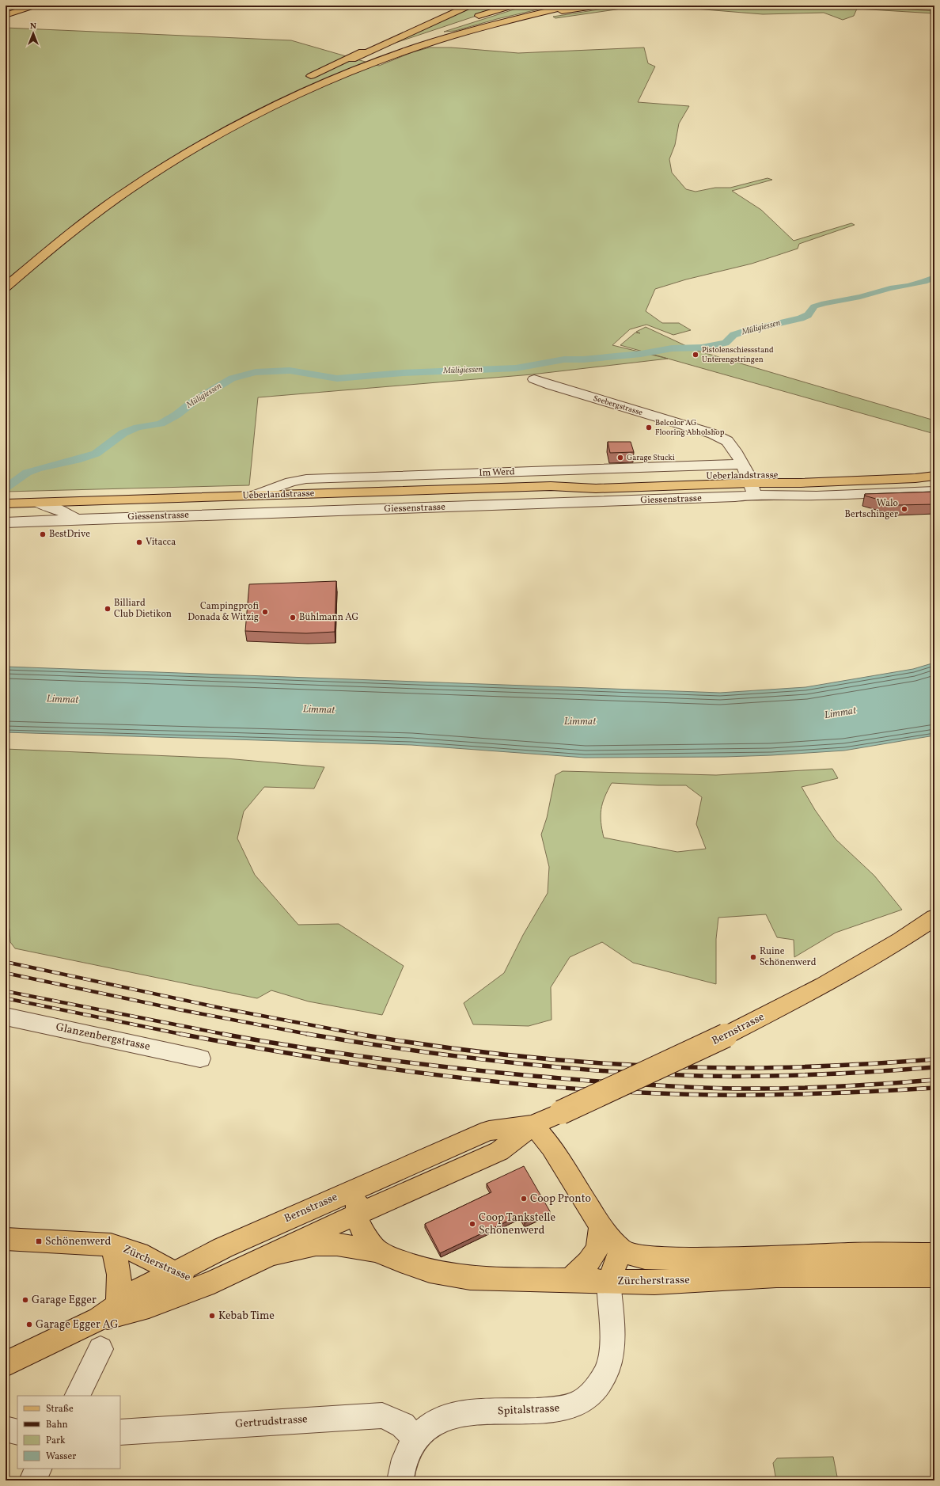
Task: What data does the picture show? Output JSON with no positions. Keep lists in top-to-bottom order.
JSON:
{
  "streets": {
    "main road": ["Ueberlandstrasse", "Bernstrasse", "Zürcherstrasse"],
    "street": [
      "Seebergstrasse",
      "Im Werd",
      "Giessenstrasse",
      "Glanzenbergstrasse",
      "Spitalstrasse",
      "Gertrudstrasse"
    ]
  },
  "crossings": [
    ["Seebergstrasse", "Im Werd"],
    ["Seebergstrasse", "Ueberlandstrasse"],
    ["Seebergstrasse", "Giessenstrasse"],
    ["Im Werd", "Ueberlandstrasse"],
    ["Im Werd", "Giessenstrasse"],
    ["Ueberlandstrasse", "Giessenstrasse"],
    ["Bernstrasse", "Zürcherstrasse"],
    ["Zürcherstrasse", "Spitalstrasse"],
    ["Spitalstrasse", "Gertrudstrasse"]
  ],
  "water": ["Müligiessen", "Limmat"],
  "places": {
    "other": [
      "Pistolenschiessstand Unterengstringen",
      "Belcolor AG Flooring Abholshop",
      "Garage Stucki",
      "Walo Bertschinger",
      "BestDrive",
      "Vitacca",
      "Billiard Club Dietikon",
      "Campingprofi Donada & Witzig",
      "Bühlmann AG",
      "Ruine Schönenwerd",
      "Coop Pronto",
      "Coop Tankstelle Schönenwerd",
      "Garage Egger",
      "Kebab Time",
      "Garage Egger AG"
    ],
    "transit": ["Schönenwerd"]
  },
  "legend": [
    "Straße",
    "Bahn",
    "Park",
    "Wasser"
  ],
  "north": "top"
}
